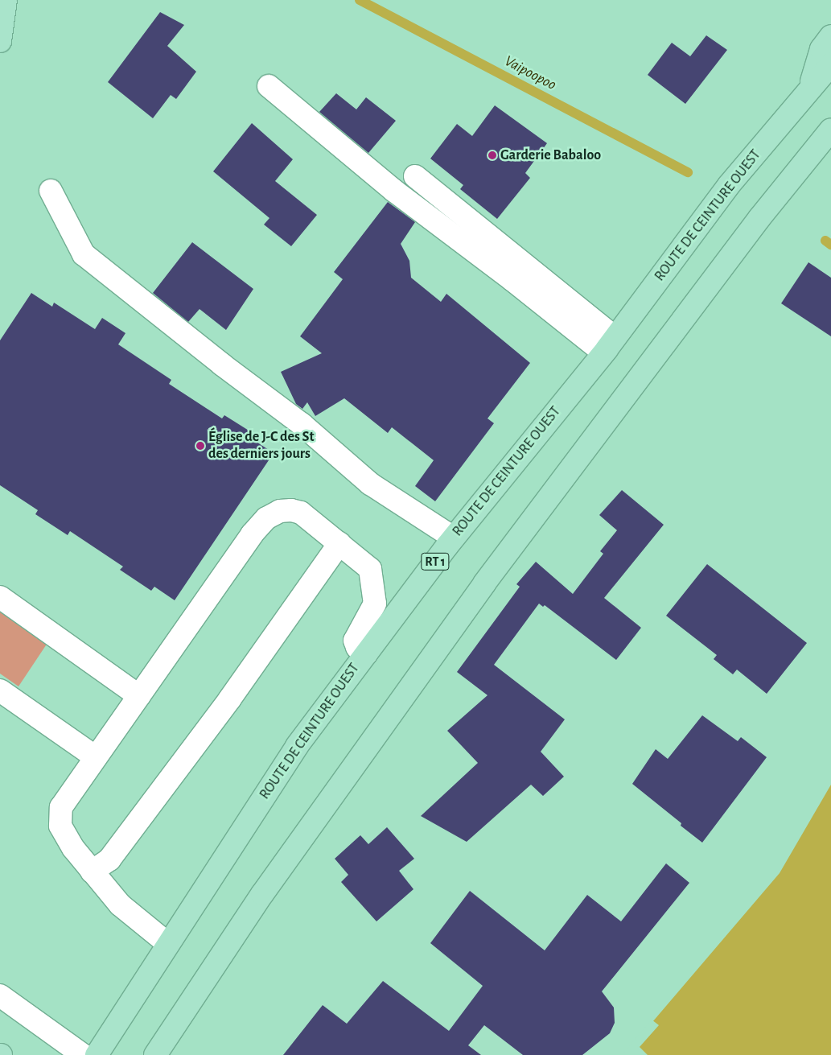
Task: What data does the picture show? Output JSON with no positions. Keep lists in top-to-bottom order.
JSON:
{
  "streets": {
    "main road": ["ROUTE DE CEINTURE OUEST", "RT 1"]
  },
  "water": ["Vaipoopoo"],
  "places": ["Garderie Babaloo", "Église de J-C des St des derniers jours"]
}
